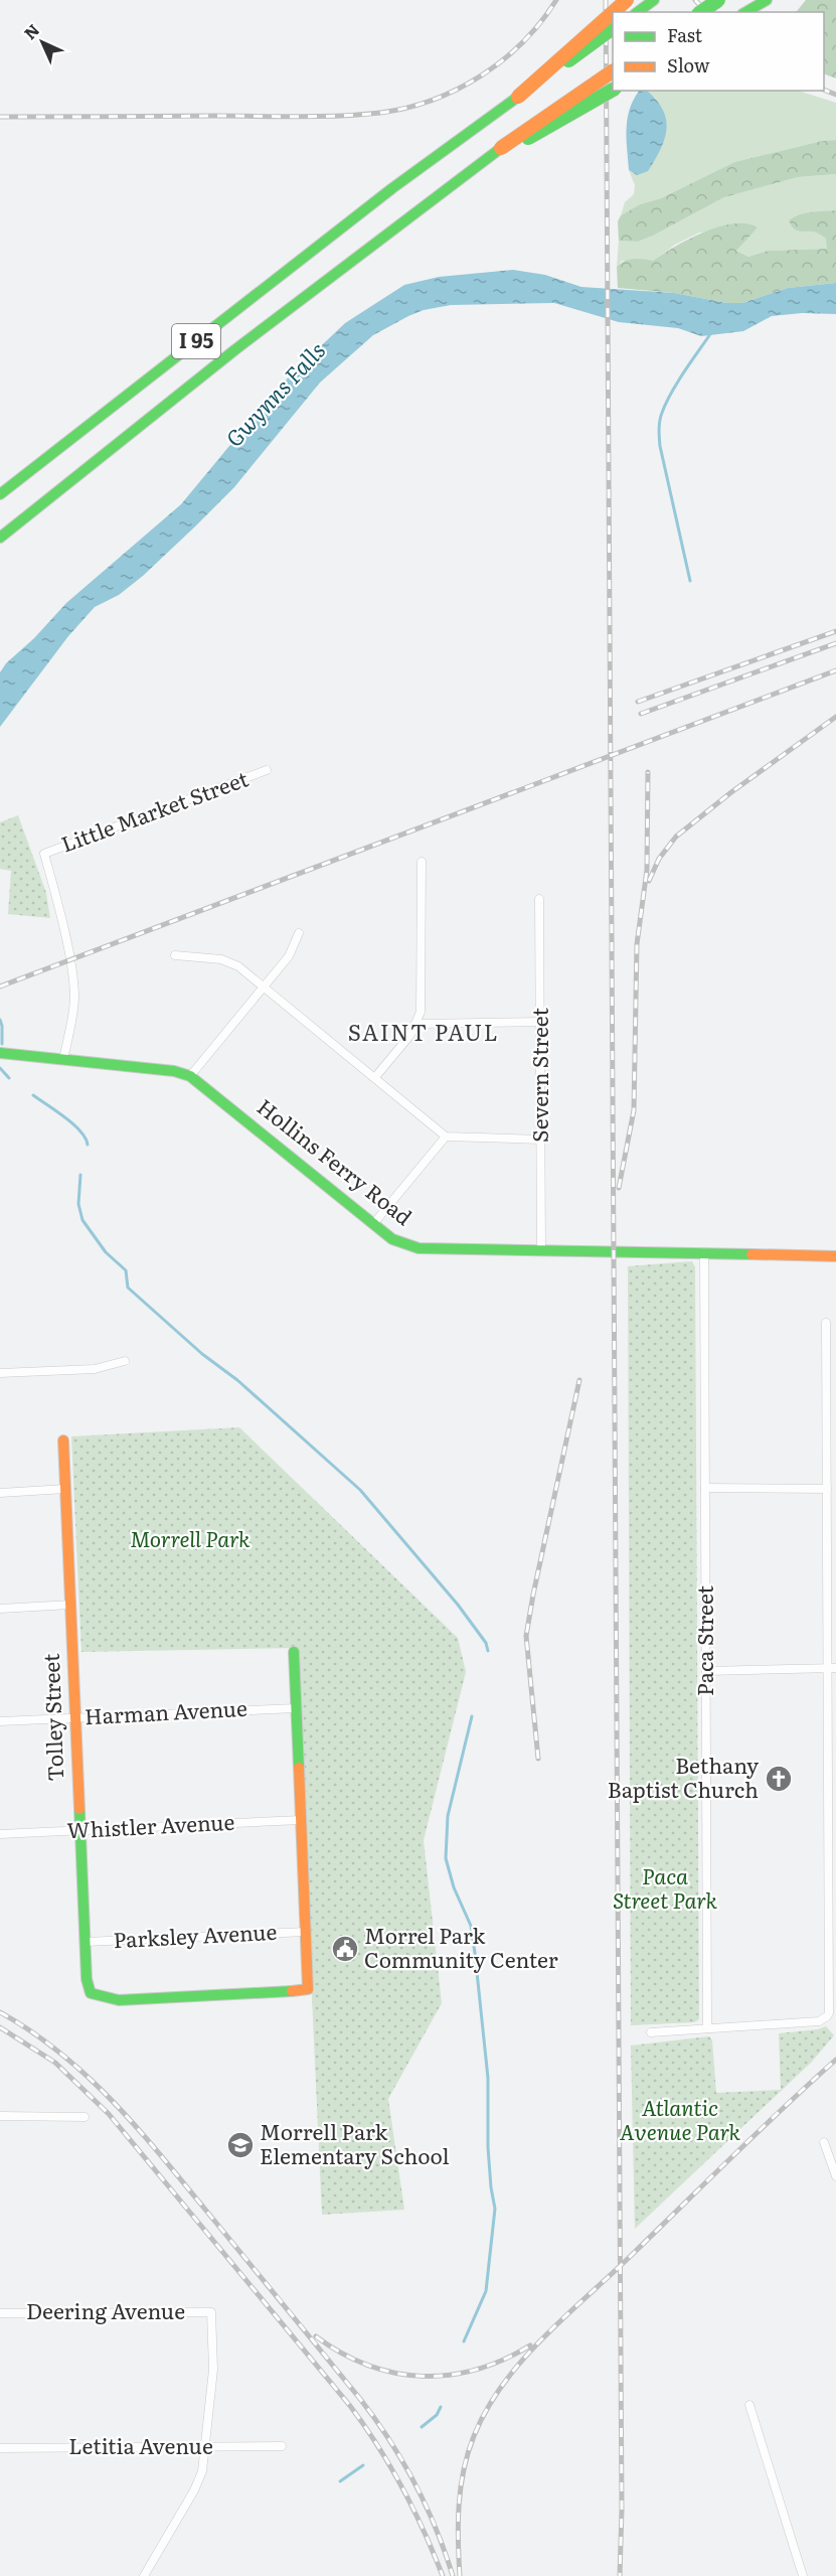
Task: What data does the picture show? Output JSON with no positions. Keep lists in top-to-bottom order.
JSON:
{
  "streets": {
    "main road": ["I 95", "Hollins Ferry Road", "Tolley Street"],
    "street": [
      "Little Market Street",
      "Severn Street",
      "Paca Street",
      "Harman Avenue",
      "Whistler Avenue",
      "Parksley Avenue",
      "Deering Avenue",
      "Letitia Avenue"
    ]
  },
  "crossings": [
    ["Little Market Street", "Hollins Ferry Road"],
    ["Severn Street", "Hollins Ferry Road"],
    ["Hollins Ferry Road", "Paca Street"],
    ["Harman Avenue", "Tolley Street"],
    ["Tolley Street", "Whistler Avenue"],
    ["Tolley Street", "Parksley Avenue"],
    ["Deering Avenue", "Letitia Avenue"]
  ],
  "districts": ["SAINT PAUL"],
  "water": ["Gwynns Falls"],
  "parks": ["Morrell Park", "Paca Street Park", "Atlantic Avenue Park"],
  "places": {
    "church": ["Bethany Baptist Church"],
    "public building": ["Morrel Park Community Center"],
    "school or university": ["Morrell Park Elementary School"]
  },
  "legend": ["Fast", "Slow"],
  "north": "top left"
}
